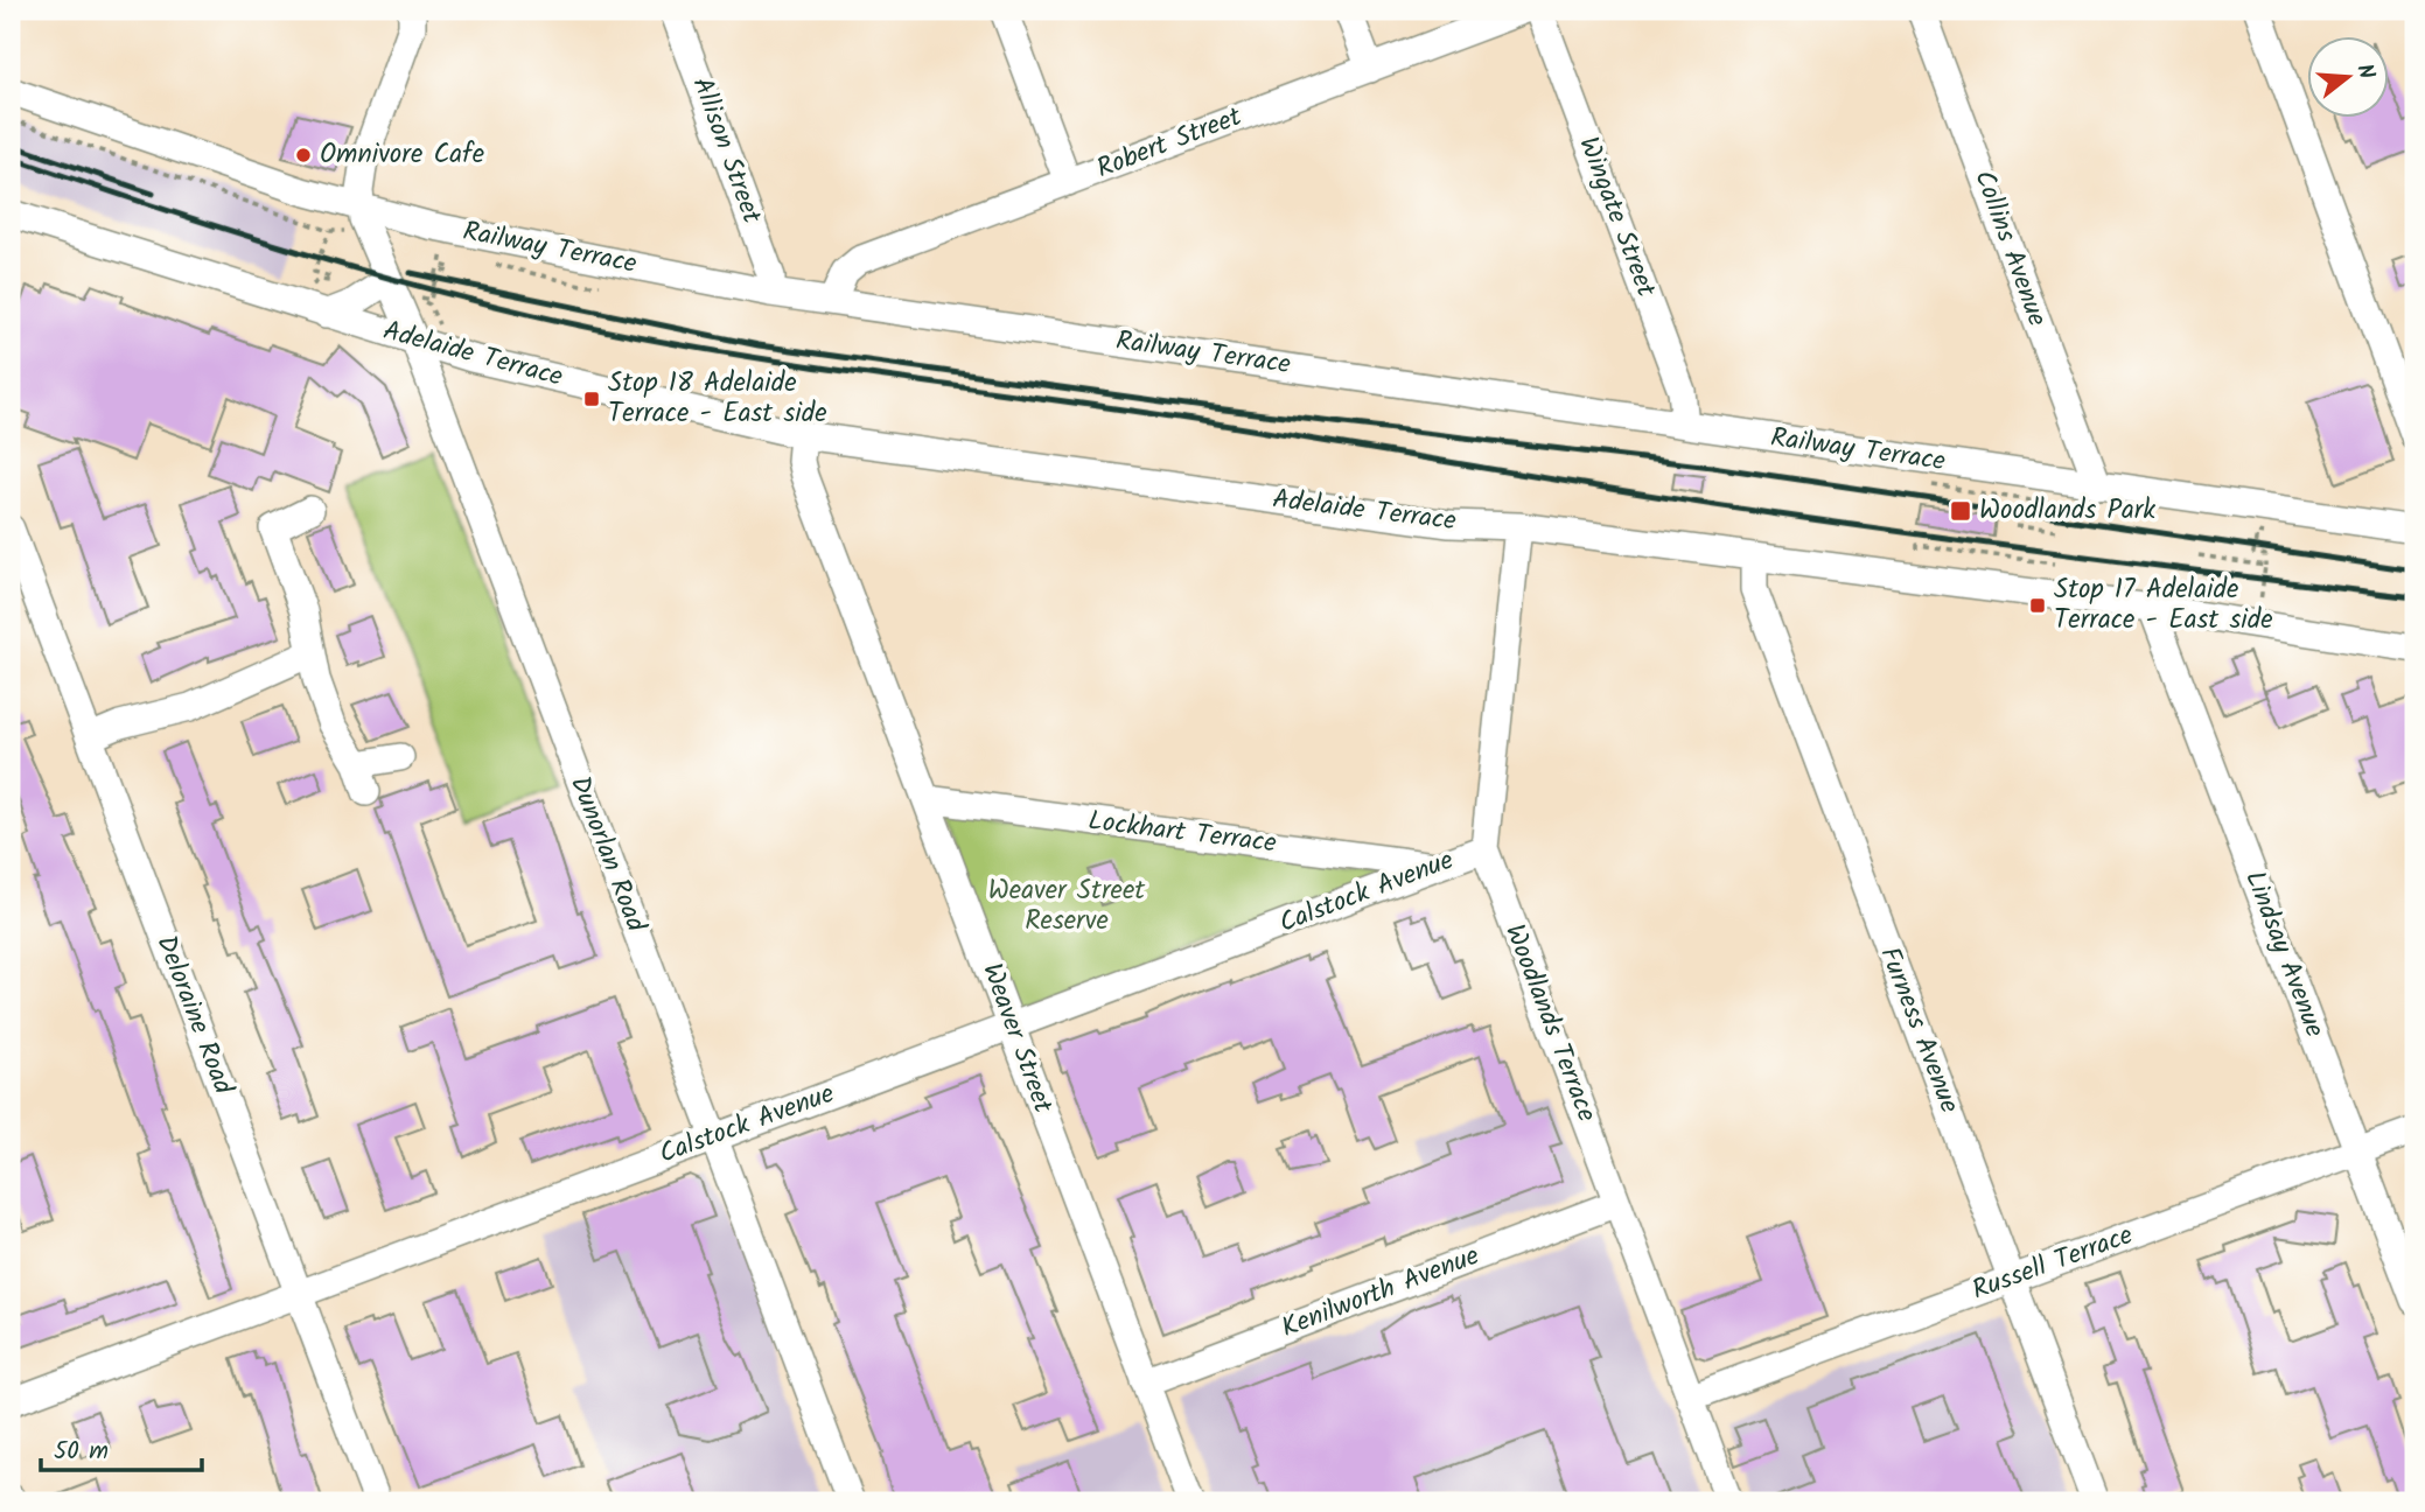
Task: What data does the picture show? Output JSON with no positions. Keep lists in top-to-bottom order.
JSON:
{
  "streets": {
    "street": [
      "Robert Street",
      "Allison Street",
      "Wingate Street",
      "Railway Terrace",
      "Collins Avenue",
      "Adelaide Terrace",
      "Lockhart Terrace",
      "Dunorlan Road",
      "Calstock Avenue",
      "Lindsay Avenue",
      "Deloraine Road",
      "Woodlands Terrace",
      "Furness Avenue",
      "Weaver Street",
      "Russell Terrace",
      "Kenilworth Avenue"
    ]
  },
  "crossings": [
    ["Robert Street", "Railway Terrace"],
    ["Allison Street", "Railway Terrace"],
    ["Wingate Street", "Railway Terrace"],
    ["Railway Terrace", "Collins Avenue"],
    ["Railway Terrace", "Dunorlan Road"],
    ["Adelaide Terrace", "Dunorlan Road"],
    ["Adelaide Terrace", "Lindsay Avenue"],
    ["Adelaide Terrace", "Woodlands Terrace"],
    ["Adelaide Terrace", "Furness Avenue"],
    ["Adelaide Terrace", "Weaver Street"],
    ["Lockhart Terrace", "Calstock Avenue"],
    ["Lockhart Terrace", "Weaver Street"],
    ["Dunorlan Road", "Calstock Avenue"],
    ["Calstock Avenue", "Deloraine Road"],
    ["Calstock Avenue", "Woodlands Terrace"],
    ["Calstock Avenue", "Weaver Street"],
    ["Lindsay Avenue", "Russell Terrace"],
    ["Woodlands Terrace", "Russell Terrace"],
    ["Woodlands Terrace", "Kenilworth Avenue"],
    ["Furness Avenue", "Russell Terrace"],
    ["Weaver Street", "Kenilworth Avenue"]
  ],
  "parks": ["Weaver Street Reserve"],
  "places": {
    "other": ["Omnivore Cafe"],
    "transit": ["Stop 18 Adelaide Terrace - East side", "Woodlands Park", "Stop 17 Adelaide Terrace - East side"]
  },
  "scale_bar": "50 m",
  "north": "right"
}
